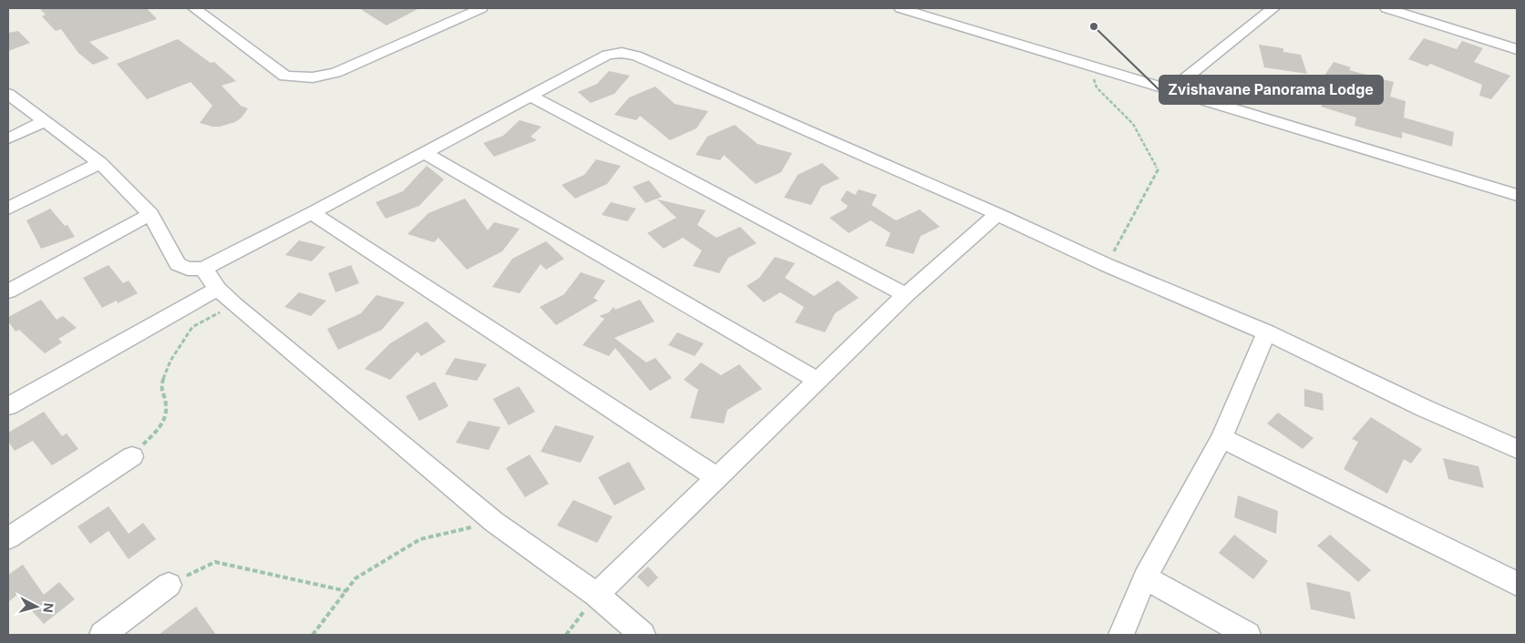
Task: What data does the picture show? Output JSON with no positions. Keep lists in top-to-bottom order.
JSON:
{
  "places": ["Zvishavane Panorama Lodge"],
  "north": "right"
}
